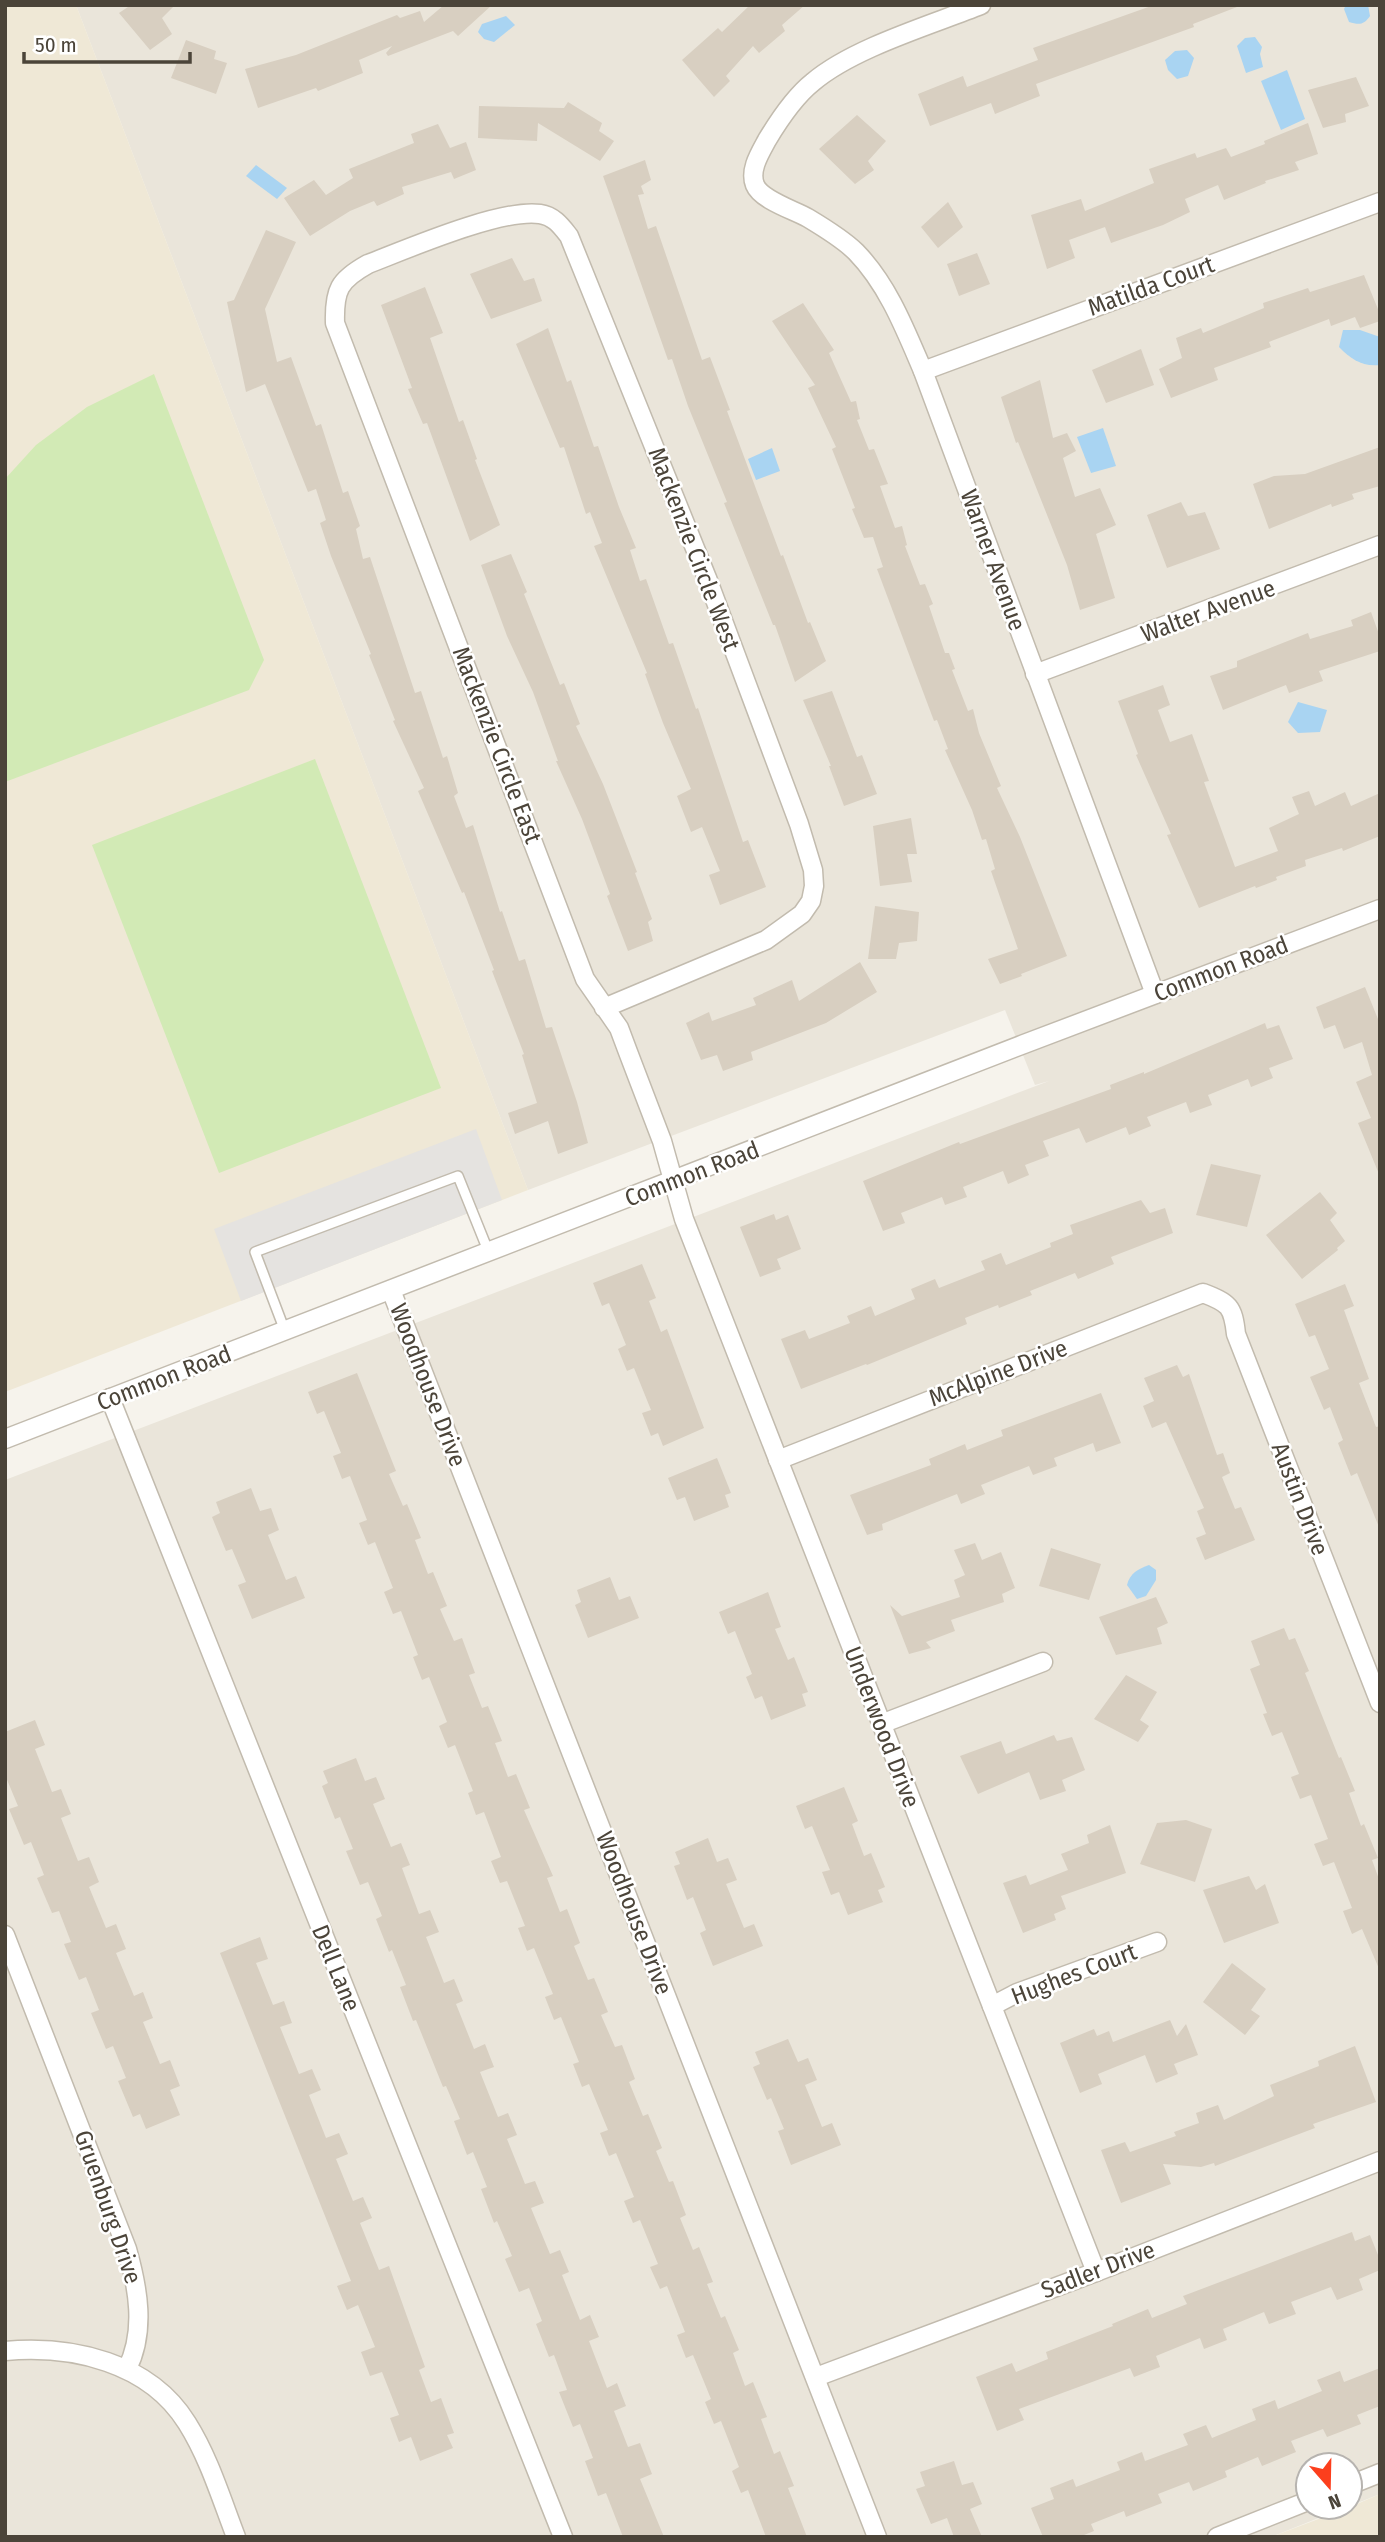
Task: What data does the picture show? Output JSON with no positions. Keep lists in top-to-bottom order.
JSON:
{
  "streets": {
    "street": [
      "Matilda Court",
      "Mackenzie Circle West",
      "Warner Avenue",
      "Walter Avenue",
      "Mackenzie Circle East",
      "Common Road",
      "McAlpine Drive",
      "Woodhouse Drive",
      "Austin Drive",
      "Underwood Drive",
      "Dell Lane",
      "Hughes Court",
      "Gruenburg Drive",
      "Sadler Drive"
    ]
  },
  "crossings": [
    ["Matilda Court", "Warner Avenue"],
    ["Mackenzie Circle West", "Mackenzie Circle East"],
    ["Warner Avenue", "Walter Avenue"],
    ["Warner Avenue", "Common Road"],
    ["Mackenzie Circle East", "Common Road"],
    ["Mackenzie Circle East", "Underwood Drive"],
    ["Common Road", "Woodhouse Drive"],
    ["Common Road", "Underwood Drive"],
    ["Common Road", "Dell Lane"],
    ["McAlpine Drive", "Austin Drive"],
    ["McAlpine Drive", "Underwood Drive"],
    ["Woodhouse Drive", "Sadler Drive"],
    ["Underwood Drive", "Hughes Court"],
    ["Underwood Drive", "Sadler Drive"]
  ],
  "scale_bar": "50 m",
  "north": "bottom"
}
